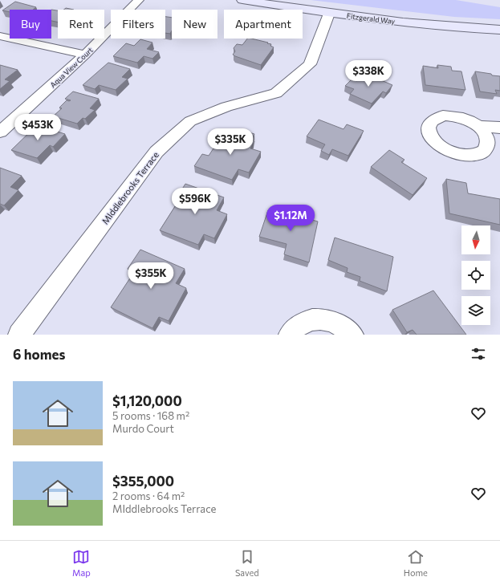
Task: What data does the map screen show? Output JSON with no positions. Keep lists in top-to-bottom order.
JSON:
{
  "streets": {
    "street": ["Fitzgerald Way", "Aqua View Court", "MIddlebrooks Terrace"]
  },
  "crossings": [
    ["Fitzgerald Way", "MIddlebrooks Terrace"]
  ],
  "north": "bottom",
  "page": {
    "chip": [
      "Buy",
      "Rent",
      "Filters",
      "New",
      "Apartment"
    ],
    "price": [
      "$338K",
      "$453K",
      "$335K",
      "$596K",
      "$1.12M",
      "$355K"
    ],
    "heading": "6 homes",
    "list": [
      {
        "name": "$1,120,000",
        "note": "5 rooms · 168 m² · Murdo Court"
      },
      {
        "name": "$355,000",
        "note": "2 rooms · 64 m² · MIddlebrooks Terrace"
      }
    ],
    "tabs": ["Map", "Saved", "Home"]
  }
}
